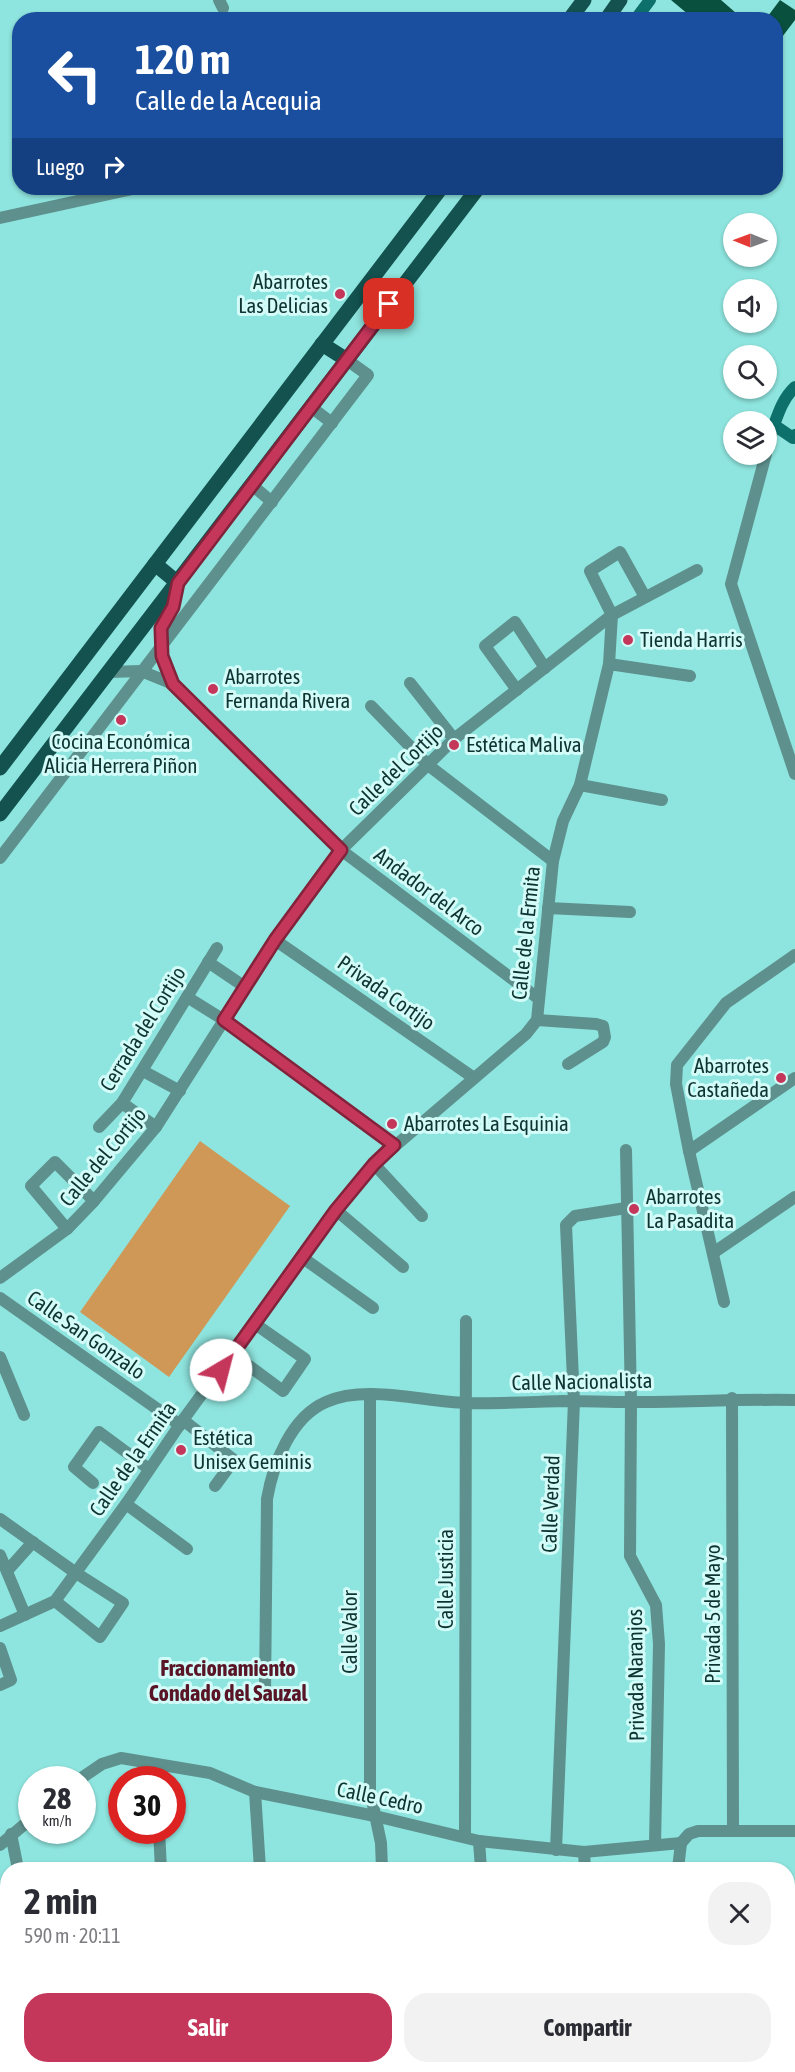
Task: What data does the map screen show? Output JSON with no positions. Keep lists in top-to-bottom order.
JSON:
{
  "streets": {
    "street": [
      "Calle del Cortijo",
      "Andador del Arco",
      "Calle de la Ermita",
      "Privada Cortijo",
      "Cerrada del Cortijo",
      "Calle San Gonzalo",
      "Calle Nacionalista",
      "Calle Verdad",
      "Calle Justicia",
      "Privada 5 de Mayo",
      "Calle Valor",
      "Privada Naranjos",
      "Calle Cedro"
    ]
  },
  "crossings": [
    ["Calle del Cortijo", "Andador del Arco"],
    ["Calle del Cortijo", "Calle de la Ermita"],
    ["Calle del Cortijo", "Privada Cortijo"],
    ["Andador del Arco", "Calle de la Ermita"],
    ["Calle de la Ermita", "Privada Cortijo"],
    ["Calle de la Ermita", "Calle San Gonzalo"],
    ["Calle Nacionalista", "Calle Verdad"],
    ["Calle Nacionalista", "Calle Justicia"],
    ["Calle Nacionalista", "Privada 5 de Mayo"],
    ["Calle Nacionalista", "Calle Valor"],
    ["Calle Nacionalista", "Privada Naranjos"],
    ["Calle Verdad", "Privada Naranjos"],
    ["Calle Verdad", "Calle Cedro"],
    ["Calle Justicia", "Calle Cedro"],
    ["Calle Valor", "Calle Cedro"],
    ["Privada Naranjos", "Calle Cedro"]
  ],
  "districts": ["Fraccionamiento Condado del Sauzal"],
  "places": [
    "Abarrotes Las Delicias",
    "Tienda Harris",
    "Abarrotes Fernanda Rivera",
    "Cocina Económica Alicia Herrera Piñon",
    "Estética Maliva",
    "Abarrotes Castañeda",
    "Abarrotes La Esquinia",
    "Abarrotes La Pasadita",
    "Estética Unisex Geminis"
  ],
  "north": "left",
  "page": {
    "turn": ["120 m", "Calle de la Acequia"],
    "then": "Luego",
    "speed": "28 km/h",
    "limit": "30",
    "heading": ["2 min", "590 m · 20:11"],
    "buttons": ["Salir", "Compartir"]
  }
}
